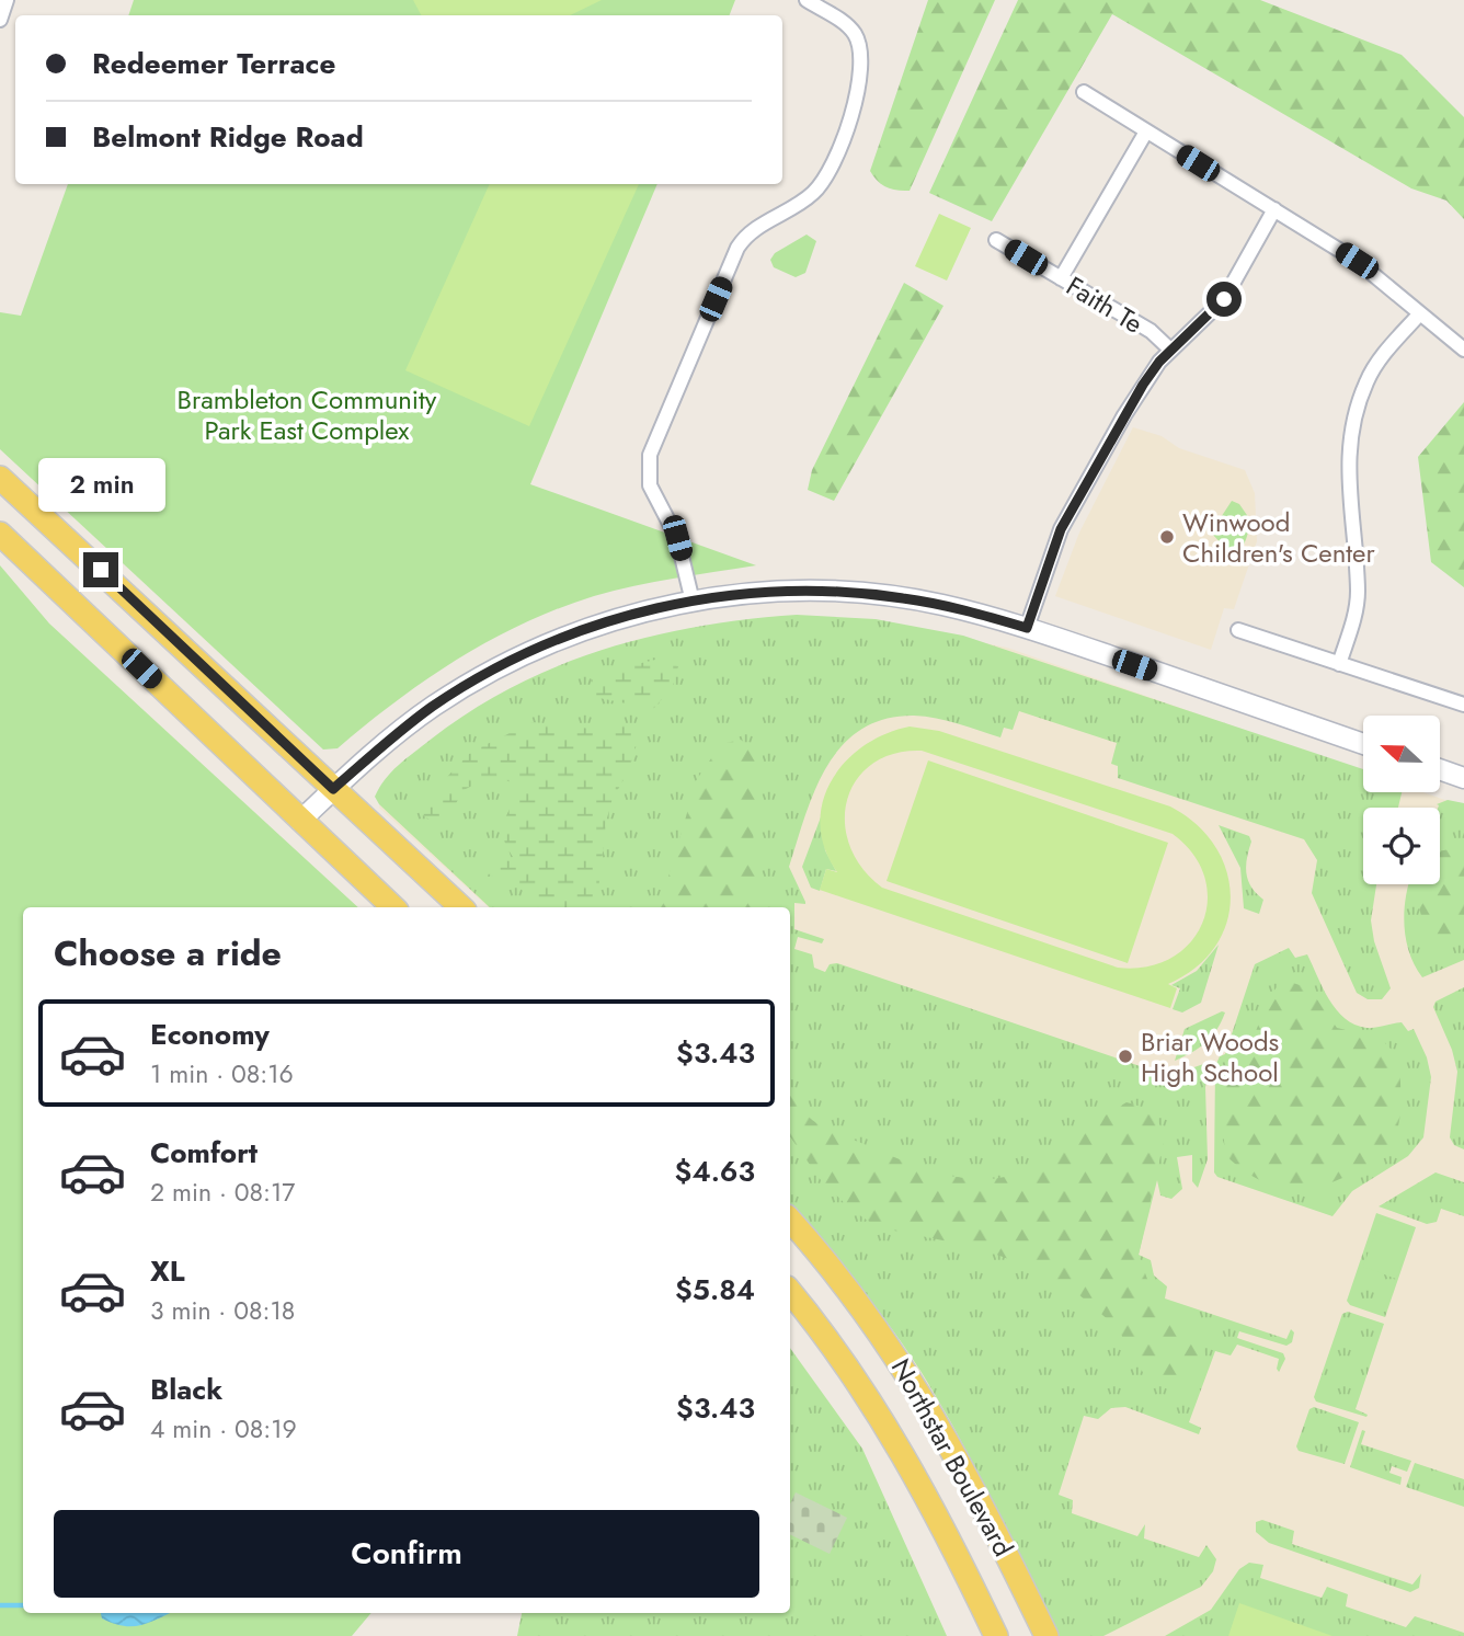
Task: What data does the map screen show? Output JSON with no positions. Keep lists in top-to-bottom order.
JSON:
{
  "streets": {
    "main road": ["Northstar Boulevard"],
    "street": ["Faith Te"]
  },
  "parks": ["Brambleton Community Park East Complex"],
  "places": ["Winwood Children's Center", "Briar Woods High School"],
  "north": "left",
  "page": {
    "banner": ["Redeemer Terrace", "Belmont Ridge Road"],
    "bubble": "2 min",
    "heading": "Choose a ride",
    "list": [
      {
        "name": "Economy",
        "note": "1 min · 08:16",
        "value": "$3.43"
      },
      {
        "name": "Comfort",
        "note": "2 min · 08:17",
        "value": "$4.63"
      },
      {
        "name": "XL",
        "note": "3 min · 08:18",
        "value": "$5.84"
      },
      {
        "name": "Black",
        "note": "4 min · 08:19",
        "value": "$3.43"
      }
    ],
    "buttons": "Confirm"
  }
}
